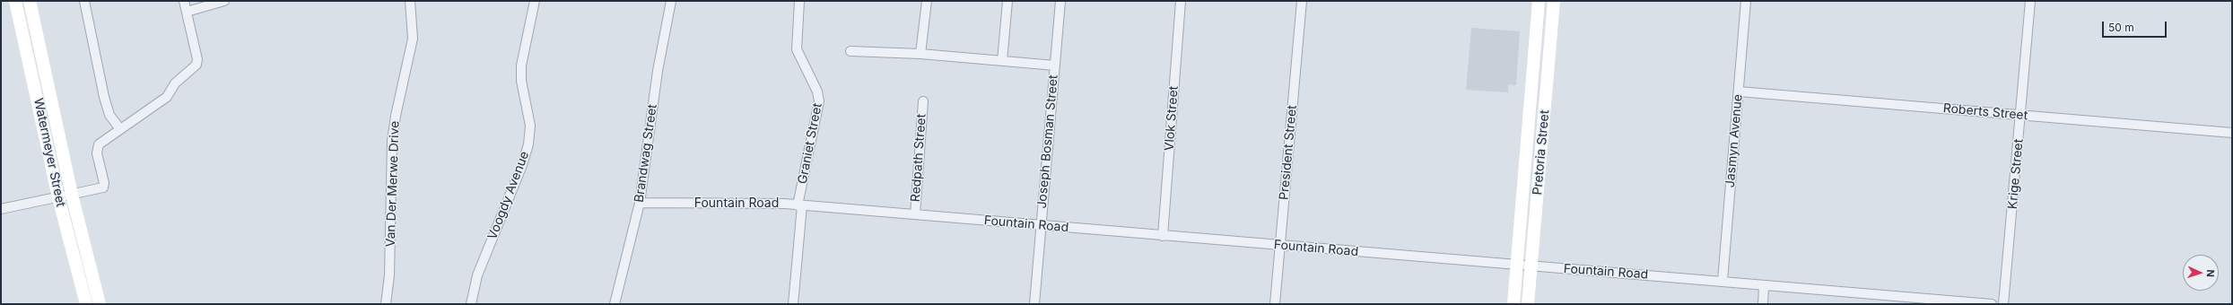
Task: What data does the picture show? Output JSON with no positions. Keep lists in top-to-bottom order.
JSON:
{
  "streets": {
    "main road": ["Watermeyer Street", "Pretoria Street"],
    "street": [
      "Roberts Street",
      "Vlok Street",
      "Jasmyn Avenue",
      "Joseph Bosman Street",
      "Graniet Street",
      "President Street",
      "Brandwag Street",
      "Redpath Street",
      "Krige Street",
      "Van Der Merwe Drive",
      "Voogdy Avenue",
      "Fountain Road"
    ]
  },
  "crossings": [
    ["Roberts Street", "Jasmyn Avenue"],
    ["Roberts Street", "Krige Street"],
    ["Vlok Street", "Fountain Road"],
    ["Jasmyn Avenue", "Fountain Road"],
    ["Joseph Bosman Street", "Fountain Road"],
    ["Graniet Street", "Fountain Road"],
    ["President Street", "Fountain Road"],
    ["Pretoria Street", "Fountain Road"],
    ["Brandwag Street", "Fountain Road"],
    ["Redpath Street", "Fountain Road"]
  ],
  "scale_bar": "50 m",
  "north": "right"
}
